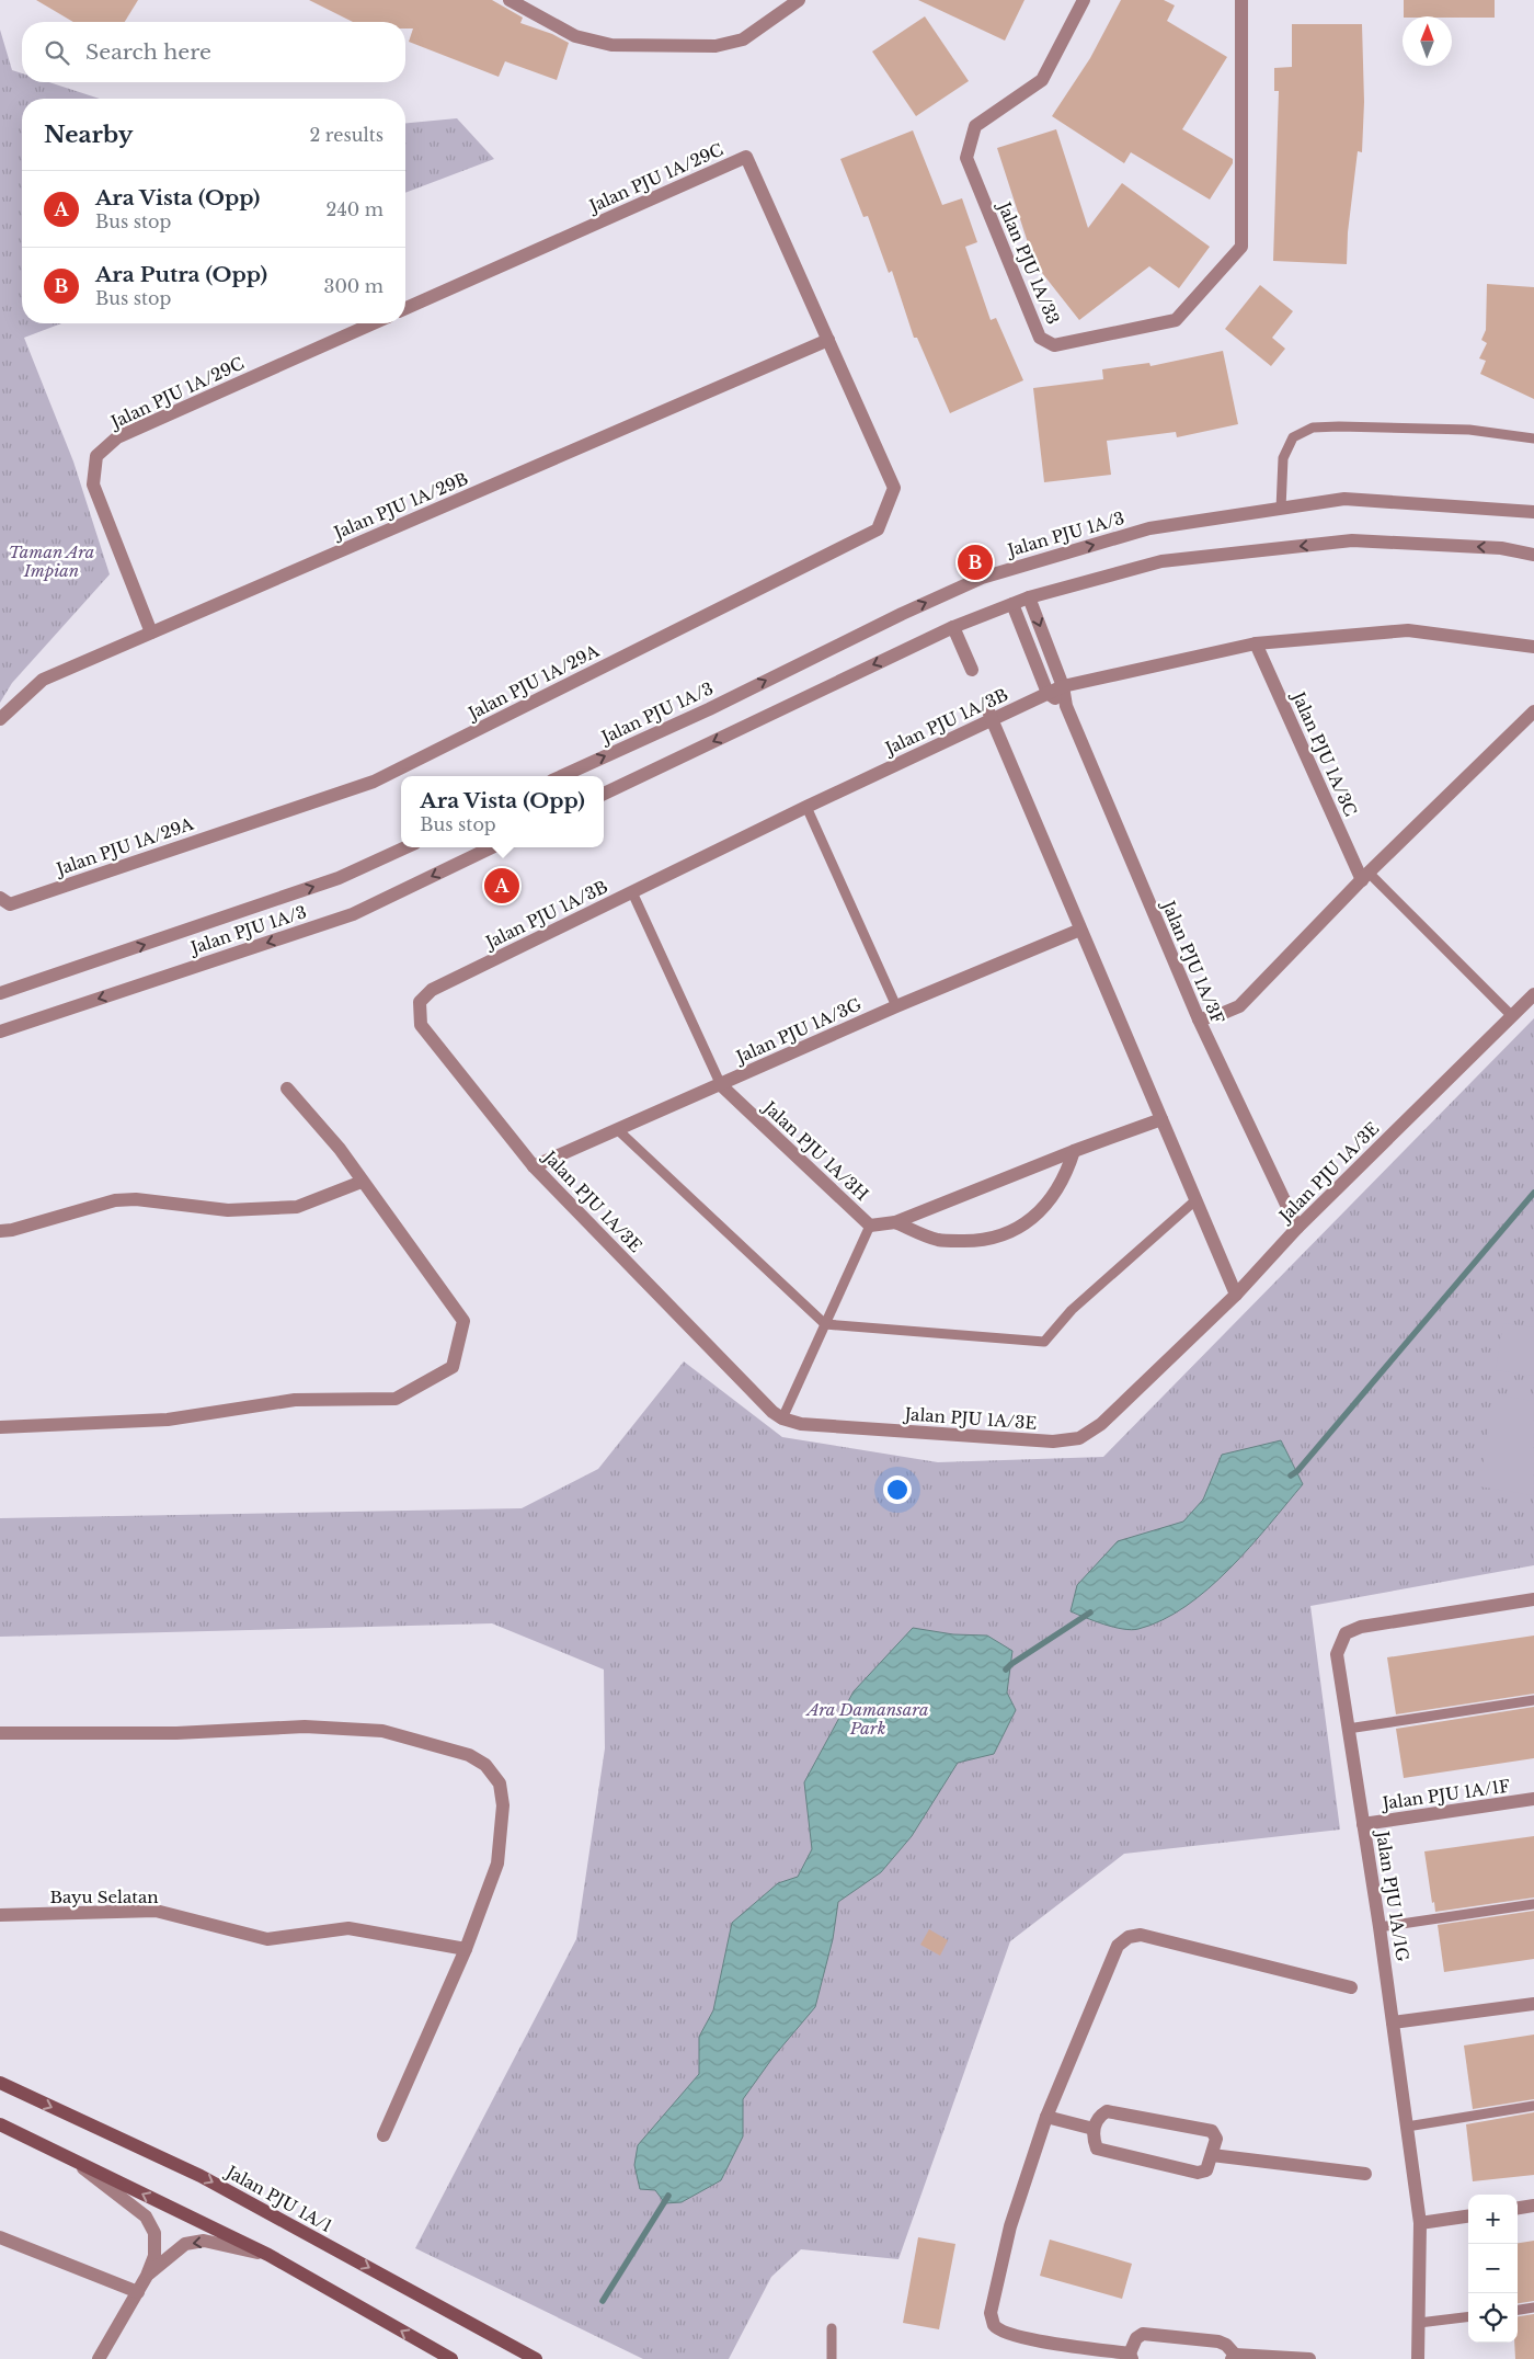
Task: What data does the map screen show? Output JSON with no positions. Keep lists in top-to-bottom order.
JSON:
{
  "streets": {
    "main road": ["Jalan PJU 1A/1"],
    "street": [
      "Jalan PJU 1A/29C",
      "Jalan PJU 1A/33",
      "Jalan PJU 1A/29B",
      "Jalan PJU 1A/3",
      "Jalan PJU 1A/29A",
      "Jalan PJU 1A/3B",
      "Jalan PJU 1A/3C",
      "Jalan PJU 1A/3F",
      "Jalan PJU 1A/3G",
      "Jalan PJU 1A/3H",
      "Jalan PJU 1A/3E",
      "Jalan PJU 1A/1F",
      "Bayu Selatan",
      "Jalan PJU 1A/1G"
    ]
  },
  "crossings": [
    ["Jalan PJU 1A/29C", "Jalan PJU 1A/29B"],
    ["Jalan PJU 1A/29C", "Jalan PJU 1A/29A"],
    ["Jalan PJU 1A/29B", "Jalan PJU 1A/29A"],
    ["Jalan PJU 1A/3B", "Jalan PJU 1A/3C"],
    ["Jalan PJU 1A/3B", "Jalan PJU 1A/3F"],
    ["Jalan PJU 1A/3B", "Jalan PJU 1A/3E"],
    ["Jalan PJU 1A/3F", "Jalan PJU 1A/3E"],
    ["Jalan PJU 1A/3G", "Jalan PJU 1A/3H"],
    ["Jalan PJU 1A/3G", "Jalan PJU 1A/3E"],
    ["Jalan PJU 1A/1F", "Jalan PJU 1A/1G"]
  ],
  "parks": ["Taman Ara Impian", "Ara Damansara Park"],
  "north": "top",
  "page": {
    "search": "Search here",
    "heading": ["Nearby", "2 results"],
    "list": [
      {
        "mark": "A",
        "name": "Ara Vista (Opp)",
        "note": "Bus stop",
        "value": "240 m"
      },
      {
        "mark": "B",
        "name": "Ara Putra (Opp)",
        "note": "Bus stop",
        "value": "300 m"
      }
    ],
    "pins": ["B", "A"],
    "popup": ["Ara Vista (Opp)", "Bus stop"],
    "map_buttons": ["+", "−"]
  }
}
